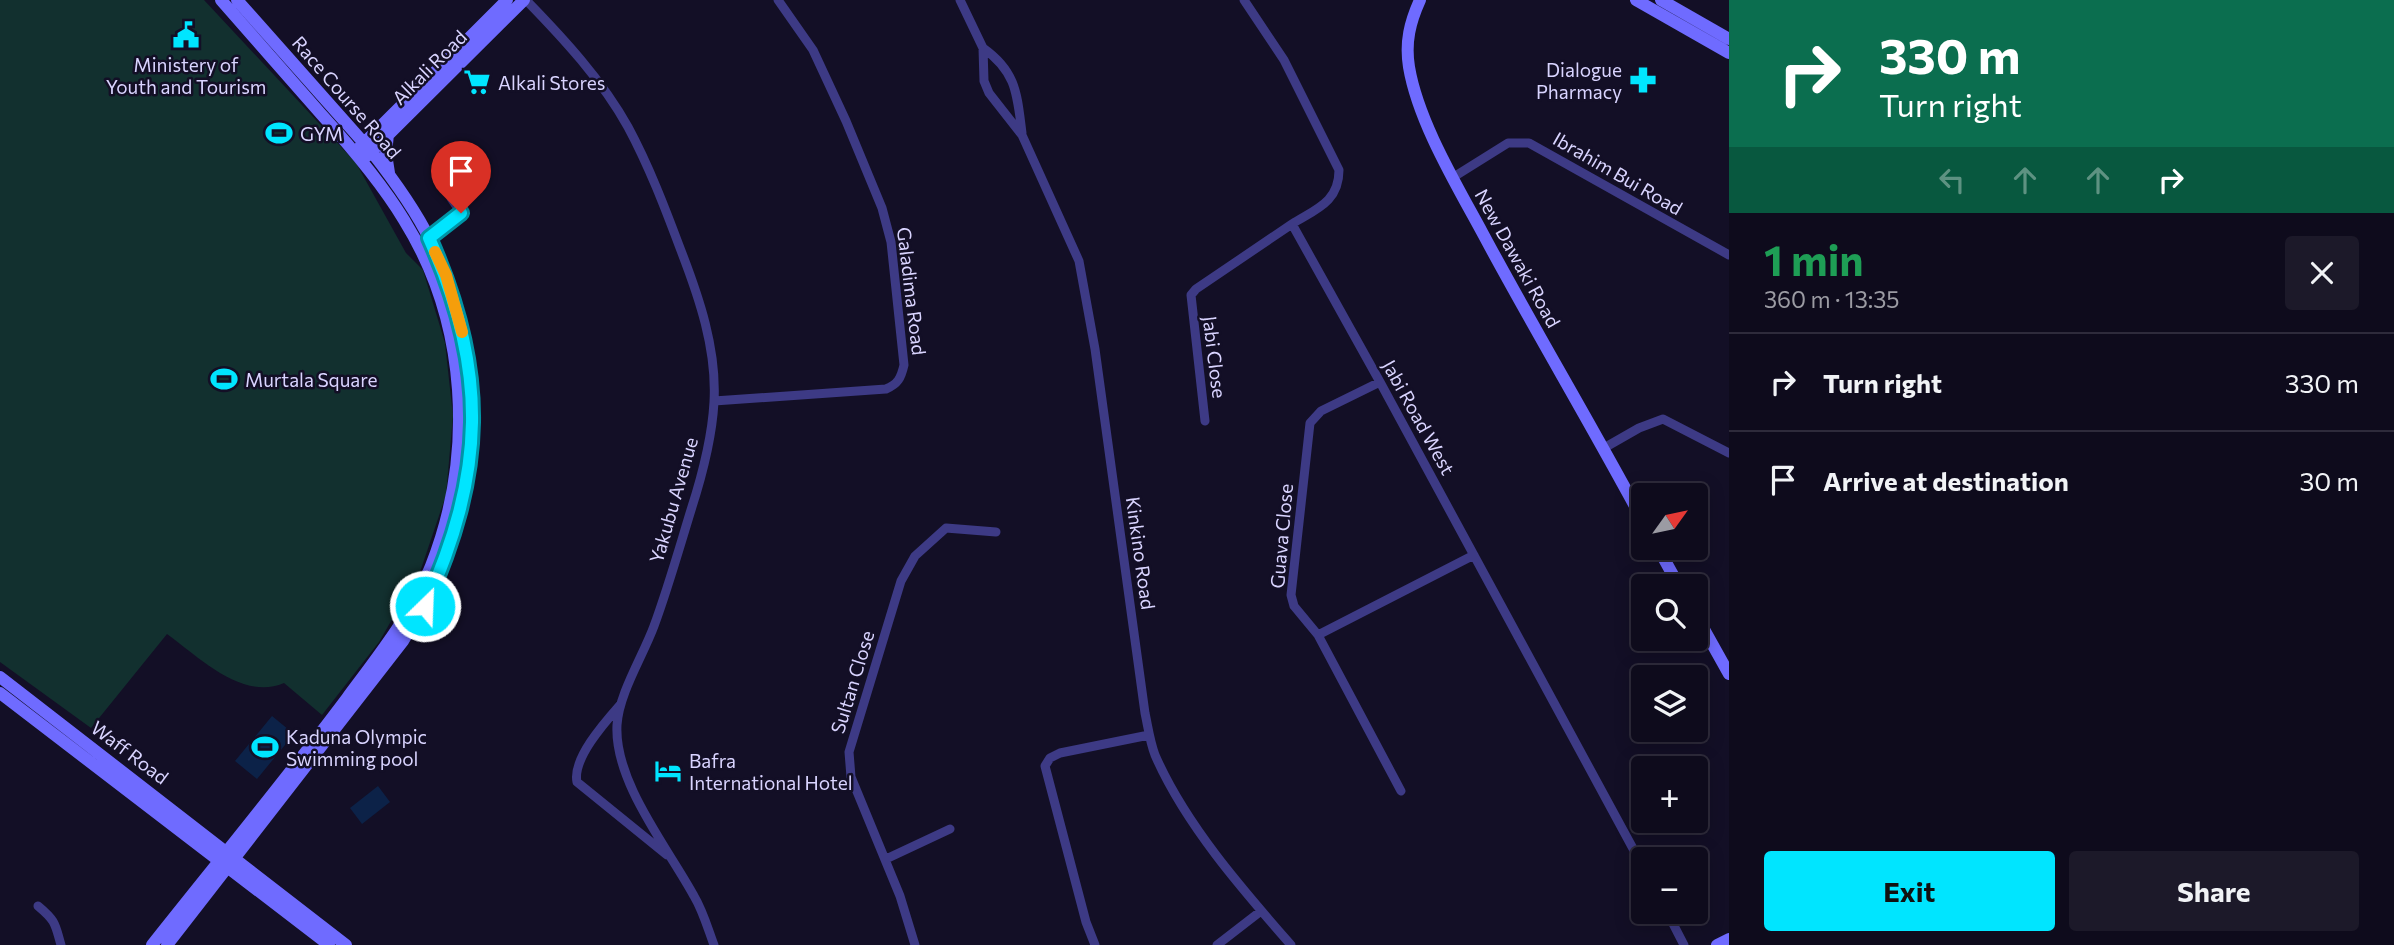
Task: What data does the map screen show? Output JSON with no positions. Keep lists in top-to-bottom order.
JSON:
{
  "streets": {
    "main road": [
      "Alkali Road",
      "Race Course Road",
      "New Dawaki Road",
      "Waff Road"
    ],
    "street": [
      "Ibrahim Bui Road",
      "Galadima Road",
      "Jabi Close",
      "Jabi Road West",
      "Yakubu Avenue",
      "Guava Close",
      "Kinkino Road",
      "Sultan Close"
    ]
  },
  "crossings": [
    ["Alkali Road", "Race Course Road"],
    ["Alkali Road", "Yakubu Avenue"],
    ["Race Course Road", "Waff Road"],
    ["Ibrahim Bui Road", "New Dawaki Road"],
    ["Galadima Road", "Yakubu Avenue"],
    ["Jabi Close", "Jabi Road West"],
    ["Jabi Road West", "Guava Close"]
  ],
  "places": {
    "public building": ["Ministery of Youth and Tourism"],
    "pharmacy": ["Dialogue Pharmacy"],
    "supermarket": ["Alkali Stores"],
    "sports": ["GYM", "Murtala Square", "Kaduna Olympic Swimming pool"],
    "hotel": ["Bafra International Hotel"]
  },
  "north": "top right",
  "page": {
    "turn": ["330 m", "Turn right"],
    "heading": ["1 min", "360 m · 13:35"],
    "list": [
      {
        "name": "Turn right",
        "value": "330 m"
      },
      {
        "name": "Arrive at destination",
        "value": "30 m"
      }
    ],
    "map_buttons": ["+", "−"],
    "buttons": ["Exit", "Share"]
  }
}
